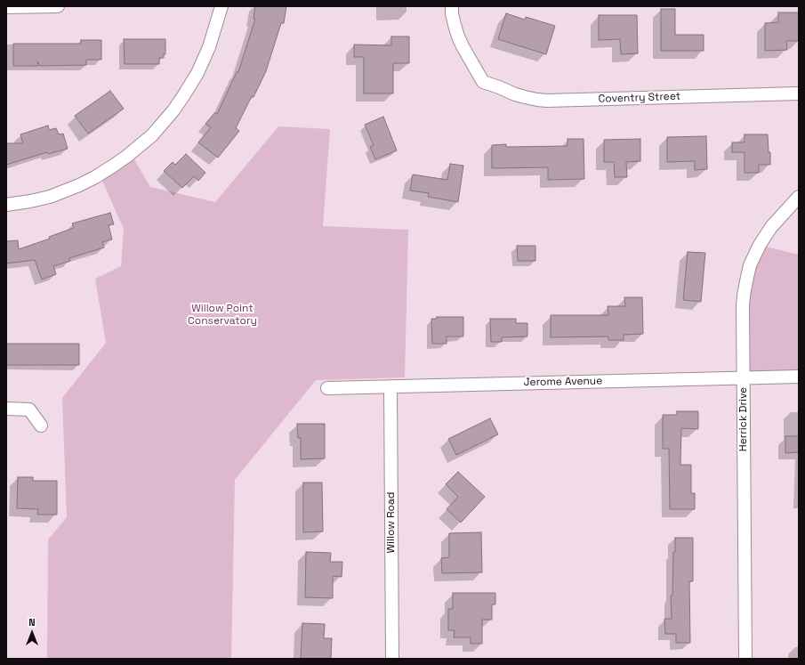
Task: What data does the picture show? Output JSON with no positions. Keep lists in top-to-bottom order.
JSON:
{
  "streets": {
    "street": [
      "Coventry Street",
      "Jerome Avenue",
      "Herrick Drive",
      "Willow Road"
    ]
  },
  "crossings": [
    ["Jerome Avenue", "Herrick Drive"],
    ["Jerome Avenue", "Willow Road"]
  ],
  "parks": ["Willow Point Conservatory"],
  "north": "top"
}
